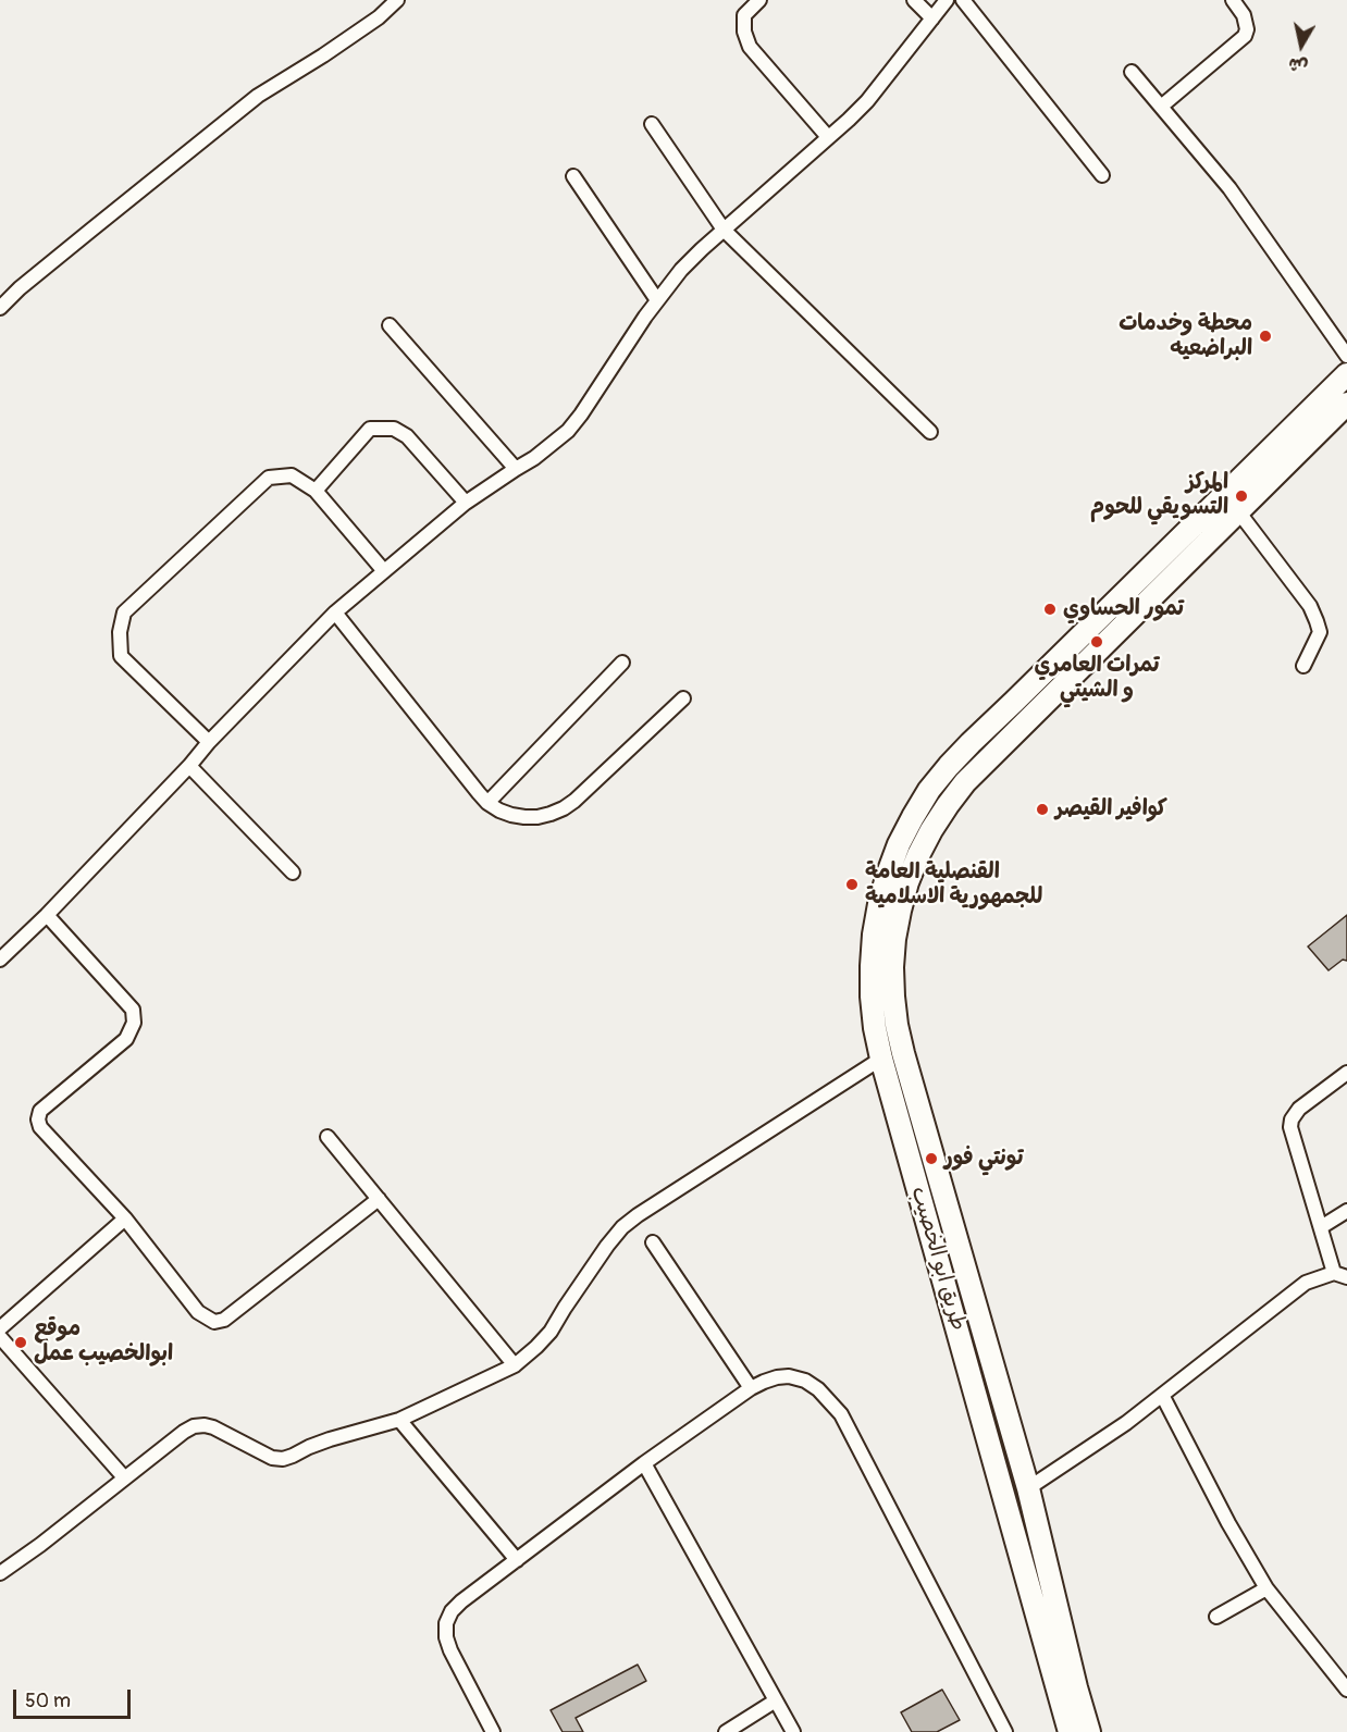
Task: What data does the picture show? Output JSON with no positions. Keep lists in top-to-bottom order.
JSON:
{
  "streets": {
    "main road": ["طريق ابو الخصيب"]
  },
  "places": [
    "محطة وخدمات البراضعيه",
    "المركز التسويقي للحوم",
    "تمور الحساوي",
    "تمرات العامري و الشيتي",
    "كوافير القيصر",
    "القنصلية العامة للجمهورية الاسلامية",
    "تونتي فور",
    "موقع ابوالخصيب عمل"
  ],
  "scale_bar": "50 m",
  "north": "bottom"
}
